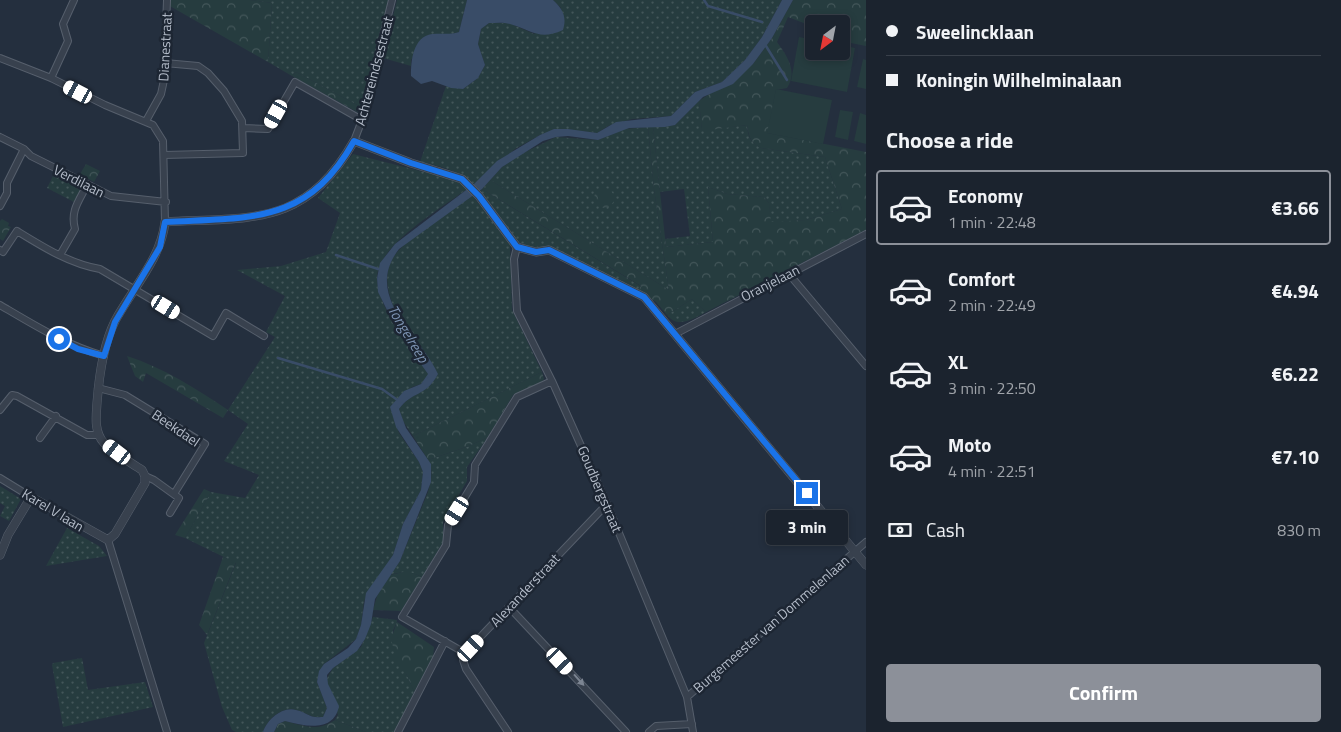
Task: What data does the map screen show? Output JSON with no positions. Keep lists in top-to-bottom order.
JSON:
{
  "streets": {
    "street": [
      "Dianestraat",
      "Achtereindsestraat",
      "Verdilaan",
      "Oranjelaan",
      "Beekdael",
      "Goudbergstraat",
      "Karel V laan",
      "Alexanderstraat",
      "Burgemeester van Dommelenlaan"
    ]
  },
  "crossings": [
    ["Goudbergstraat", "Alexanderstraat"],
    ["Goudbergstraat", "Burgemeester van Dommelenlaan"]
  ],
  "water": ["Tongelreep"],
  "north": "bottom left",
  "page": {
    "banner": ["Sweelincklaan", "Koningin Wilhelminalaan"],
    "heading": "Choose a ride",
    "list": [
      {
        "name": "Economy",
        "note": "1 min · 22:48",
        "value": "€3.66"
      },
      {
        "name": "Comfort",
        "note": "2 min · 22:49",
        "value": "€4.94"
      },
      {
        "name": "XL",
        "note": "3 min · 22:50",
        "value": "€6.22"
      },
      {
        "name": "Moto",
        "note": "4 min · 22:51",
        "value": "€7.10"
      }
    ],
    "pay": ["Cash", "830 m"],
    "bubble": "3 min",
    "buttons": "Confirm"
  }
}
